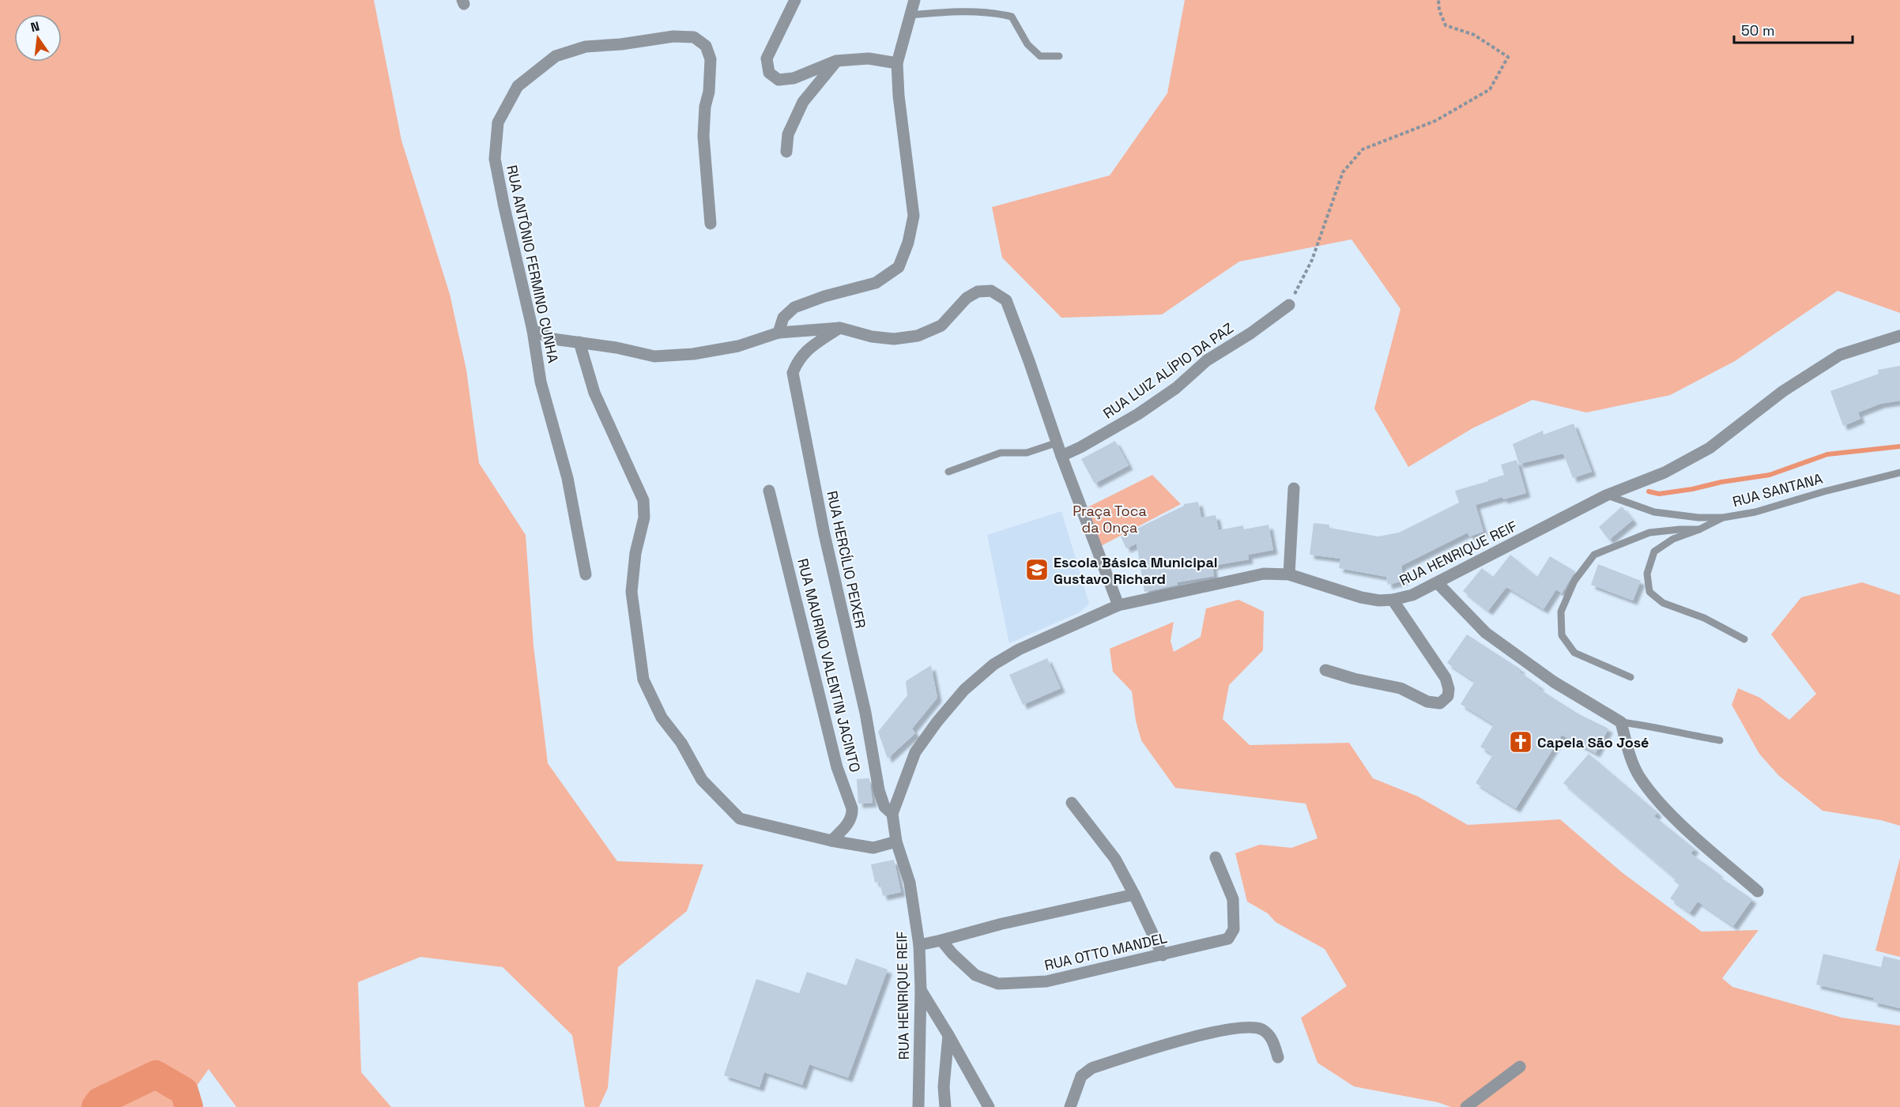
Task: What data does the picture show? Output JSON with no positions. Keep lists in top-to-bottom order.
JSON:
{
  "streets": {
    "street": [
      "RUA ANTÔNIO FERMINO CUNHA",
      "RUA LUIZ ALÍPIO DA PAZ",
      "RUA HENRIQUE REIF",
      "RUA HERCÍLIO PEIXER",
      "RUA MAURINO VALENTIN JACINTO",
      "RUA OTTO MANDEL"
    ],
    "lane": ["RUA SANTANA"]
  },
  "crossings": [
    ["RUA SANTANA", "RUA HENRIQUE REIF"],
    ["RUA HENRIQUE REIF", "RUA HERCÍLIO PEIXER"]
  ],
  "parks": ["Praça Toca da Onça"],
  "places": {
    "school or university": ["Escola Básica Municipal Gustavo Richard"],
    "church": ["Capela São José"]
  },
  "scale_bar": "50 m",
  "north": "top"
}
